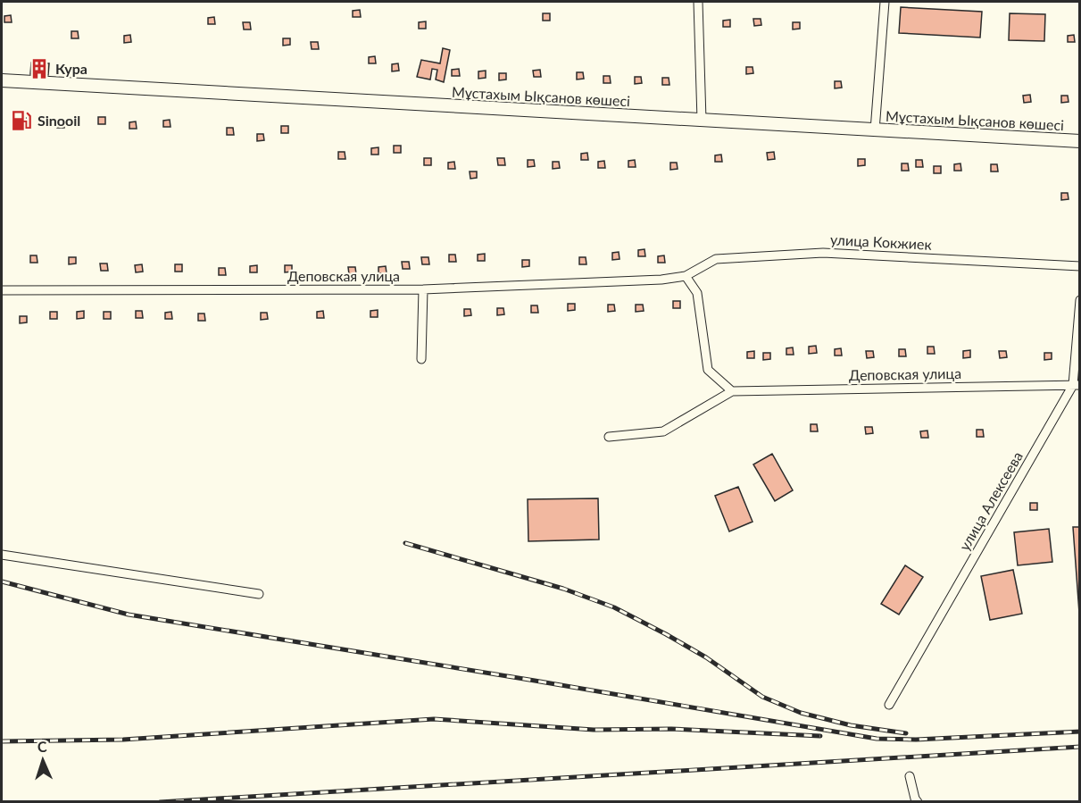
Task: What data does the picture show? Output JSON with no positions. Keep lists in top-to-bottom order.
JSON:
{
  "streets": {
    "main road": ["Мұстахым Ықсанов көшесі"],
    "street": ["улица Кокжиек", "Деповская улица", "улица Алексеева"]
  },
  "crossings": [
    ["улица Кокжиек", "Деповская улица"],
    ["Деповская улица", "улица Алексеева"]
  ],
  "places": {
    "building": ["Кура"],
    "fuel station": ["Sinooil"]
  },
  "north": "top"
}
